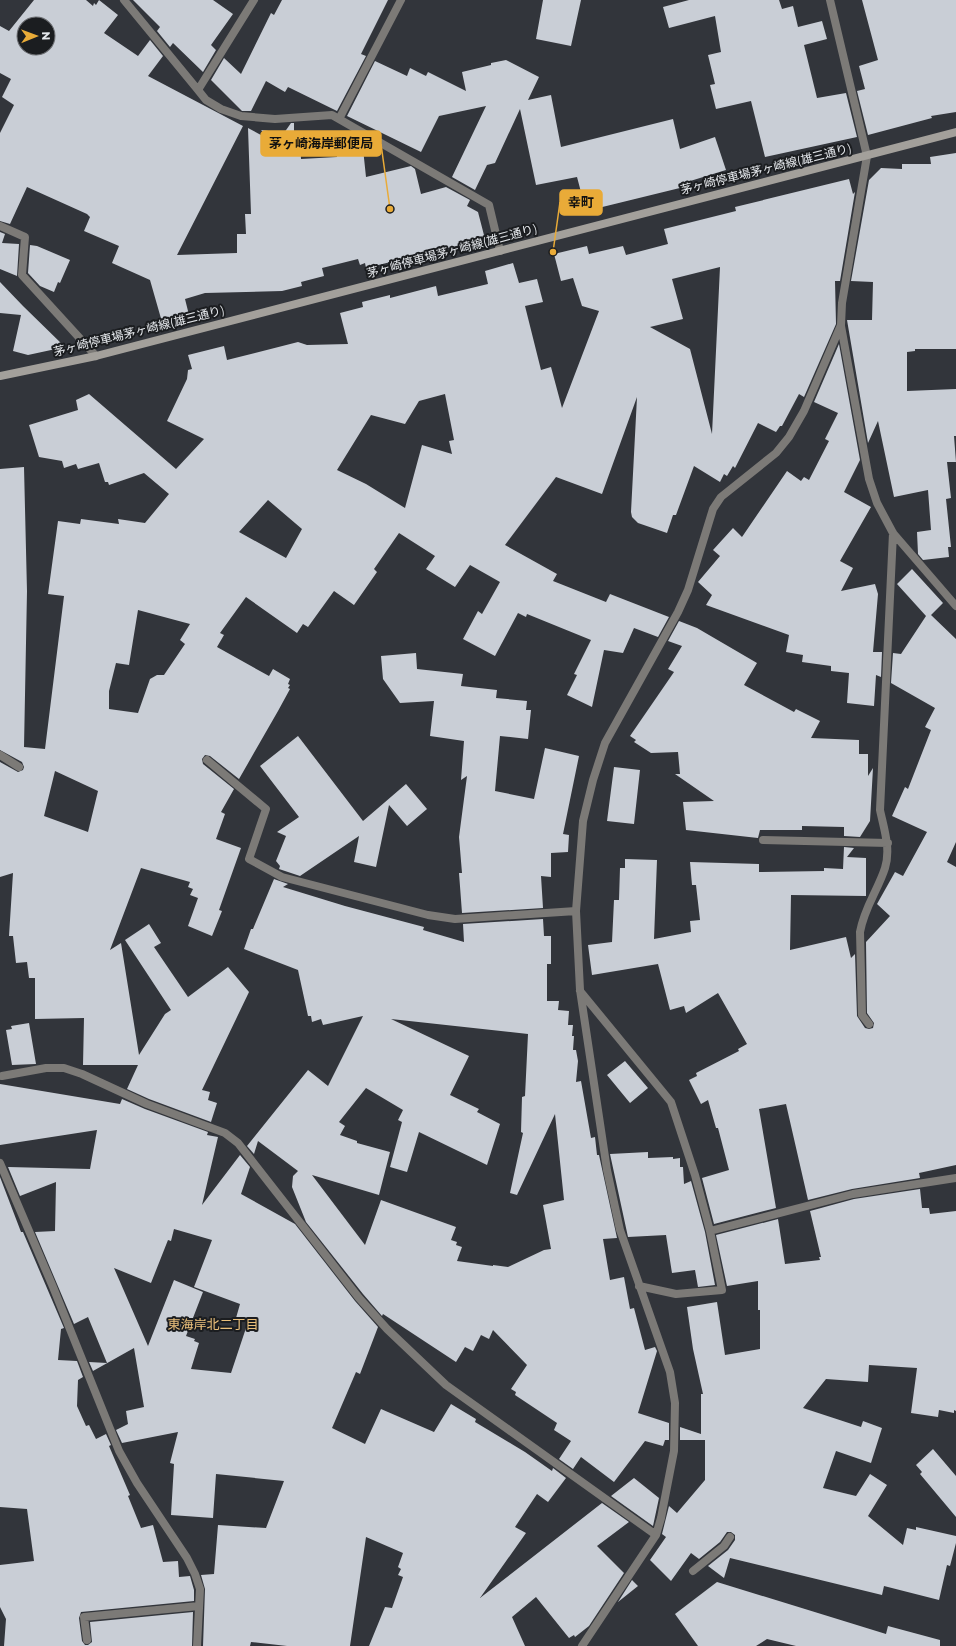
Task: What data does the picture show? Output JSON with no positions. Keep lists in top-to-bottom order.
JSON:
{
  "streets": {
    "main road": ["茅ヶ崎停車場茅ヶ崎線(雄三通り)"]
  },
  "districts": ["東海岸北二丁目"],
  "places": ["茅ヶ崎海岸郵便局", "幸町"],
  "north": "right"
}
